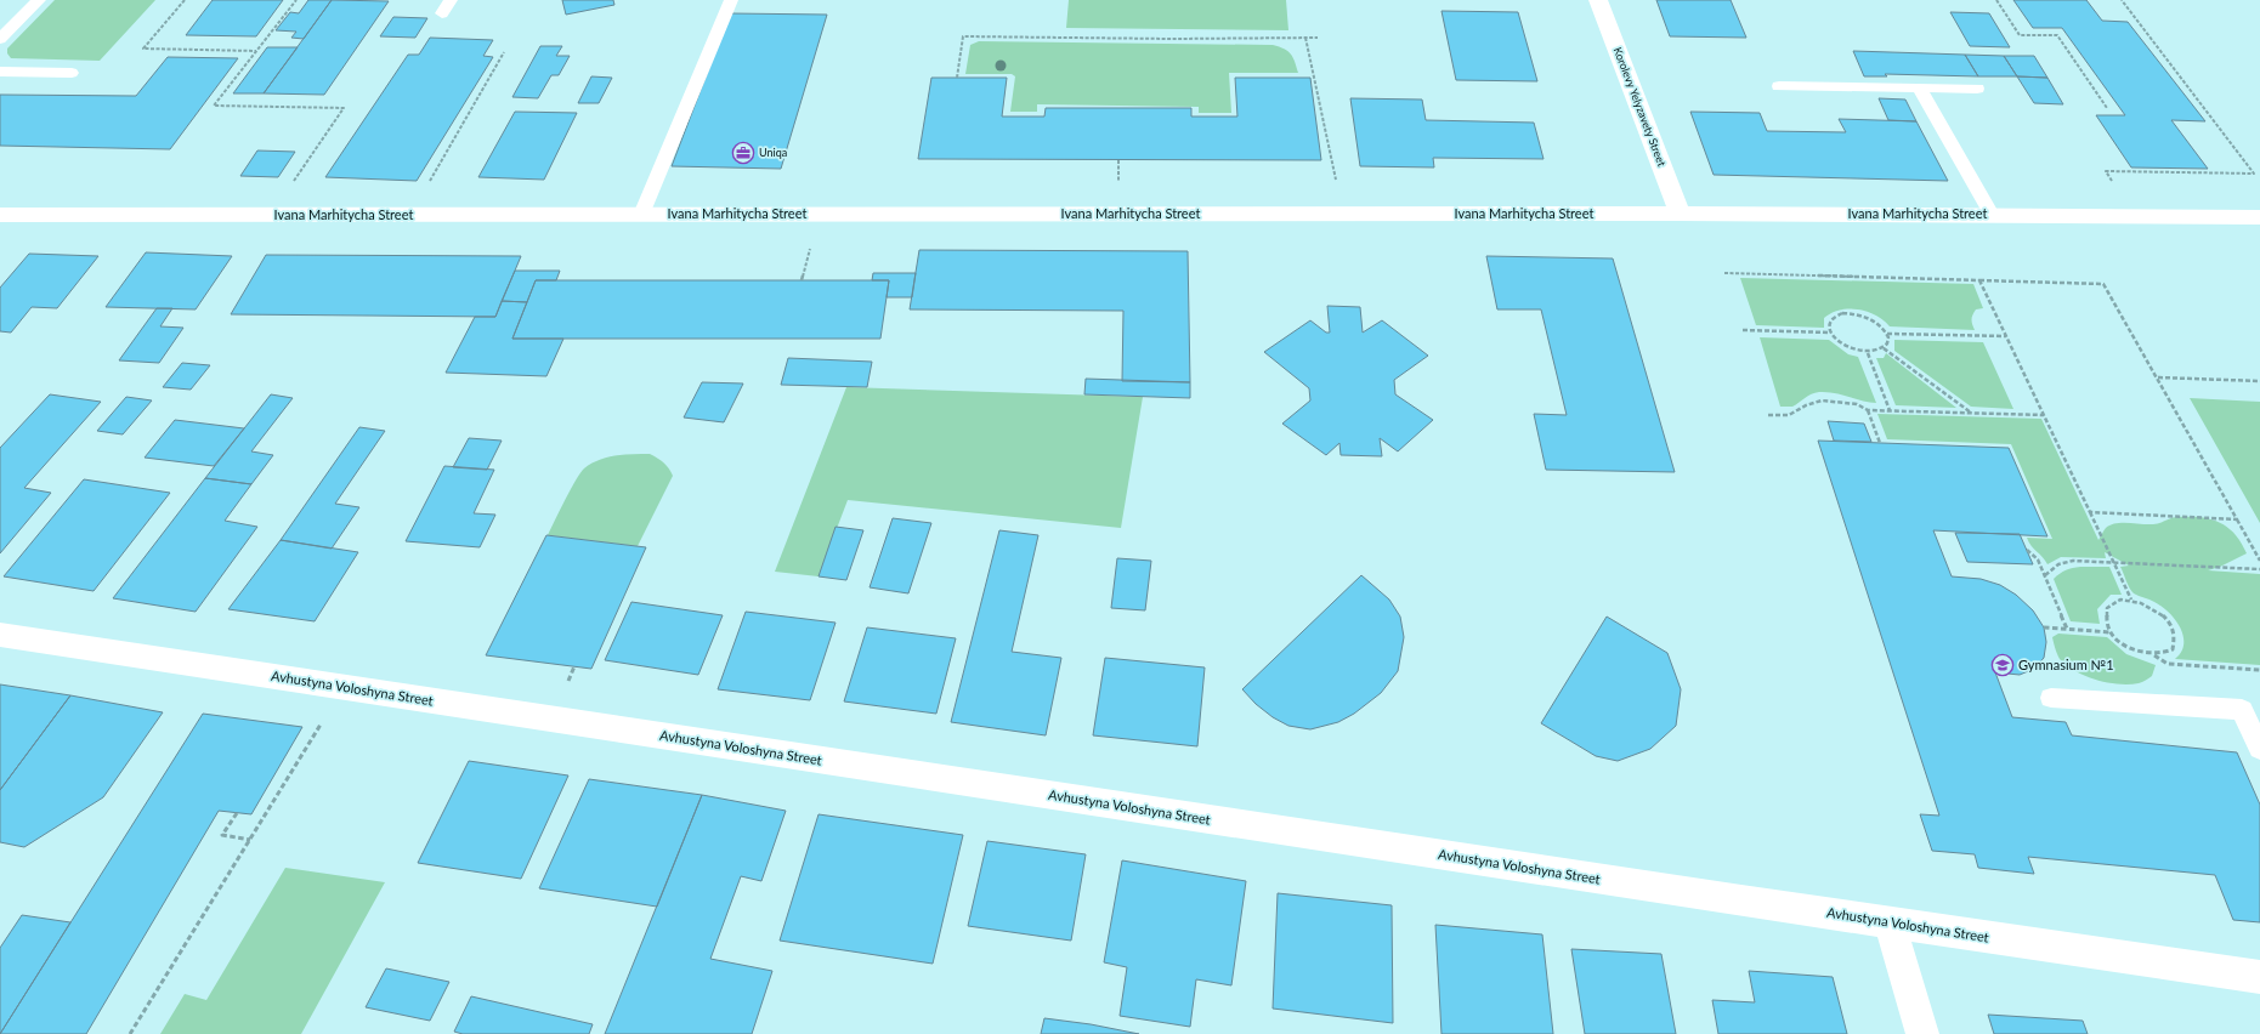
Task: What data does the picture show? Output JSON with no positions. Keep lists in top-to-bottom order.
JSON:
{
  "streets": {
    "street": ["Korolevy Yelyzavety Street", "Ivana Marhitycha Street", "Avhustyna Voloshyna Street"]
  },
  "crossings": [
    ["Korolevy Yelyzavety Street", "Ivana Marhitycha Street"]
  ],
  "places": {
    "office": ["Uniqa"],
    "school or university": ["Gymnasium №1"]
  }
}
